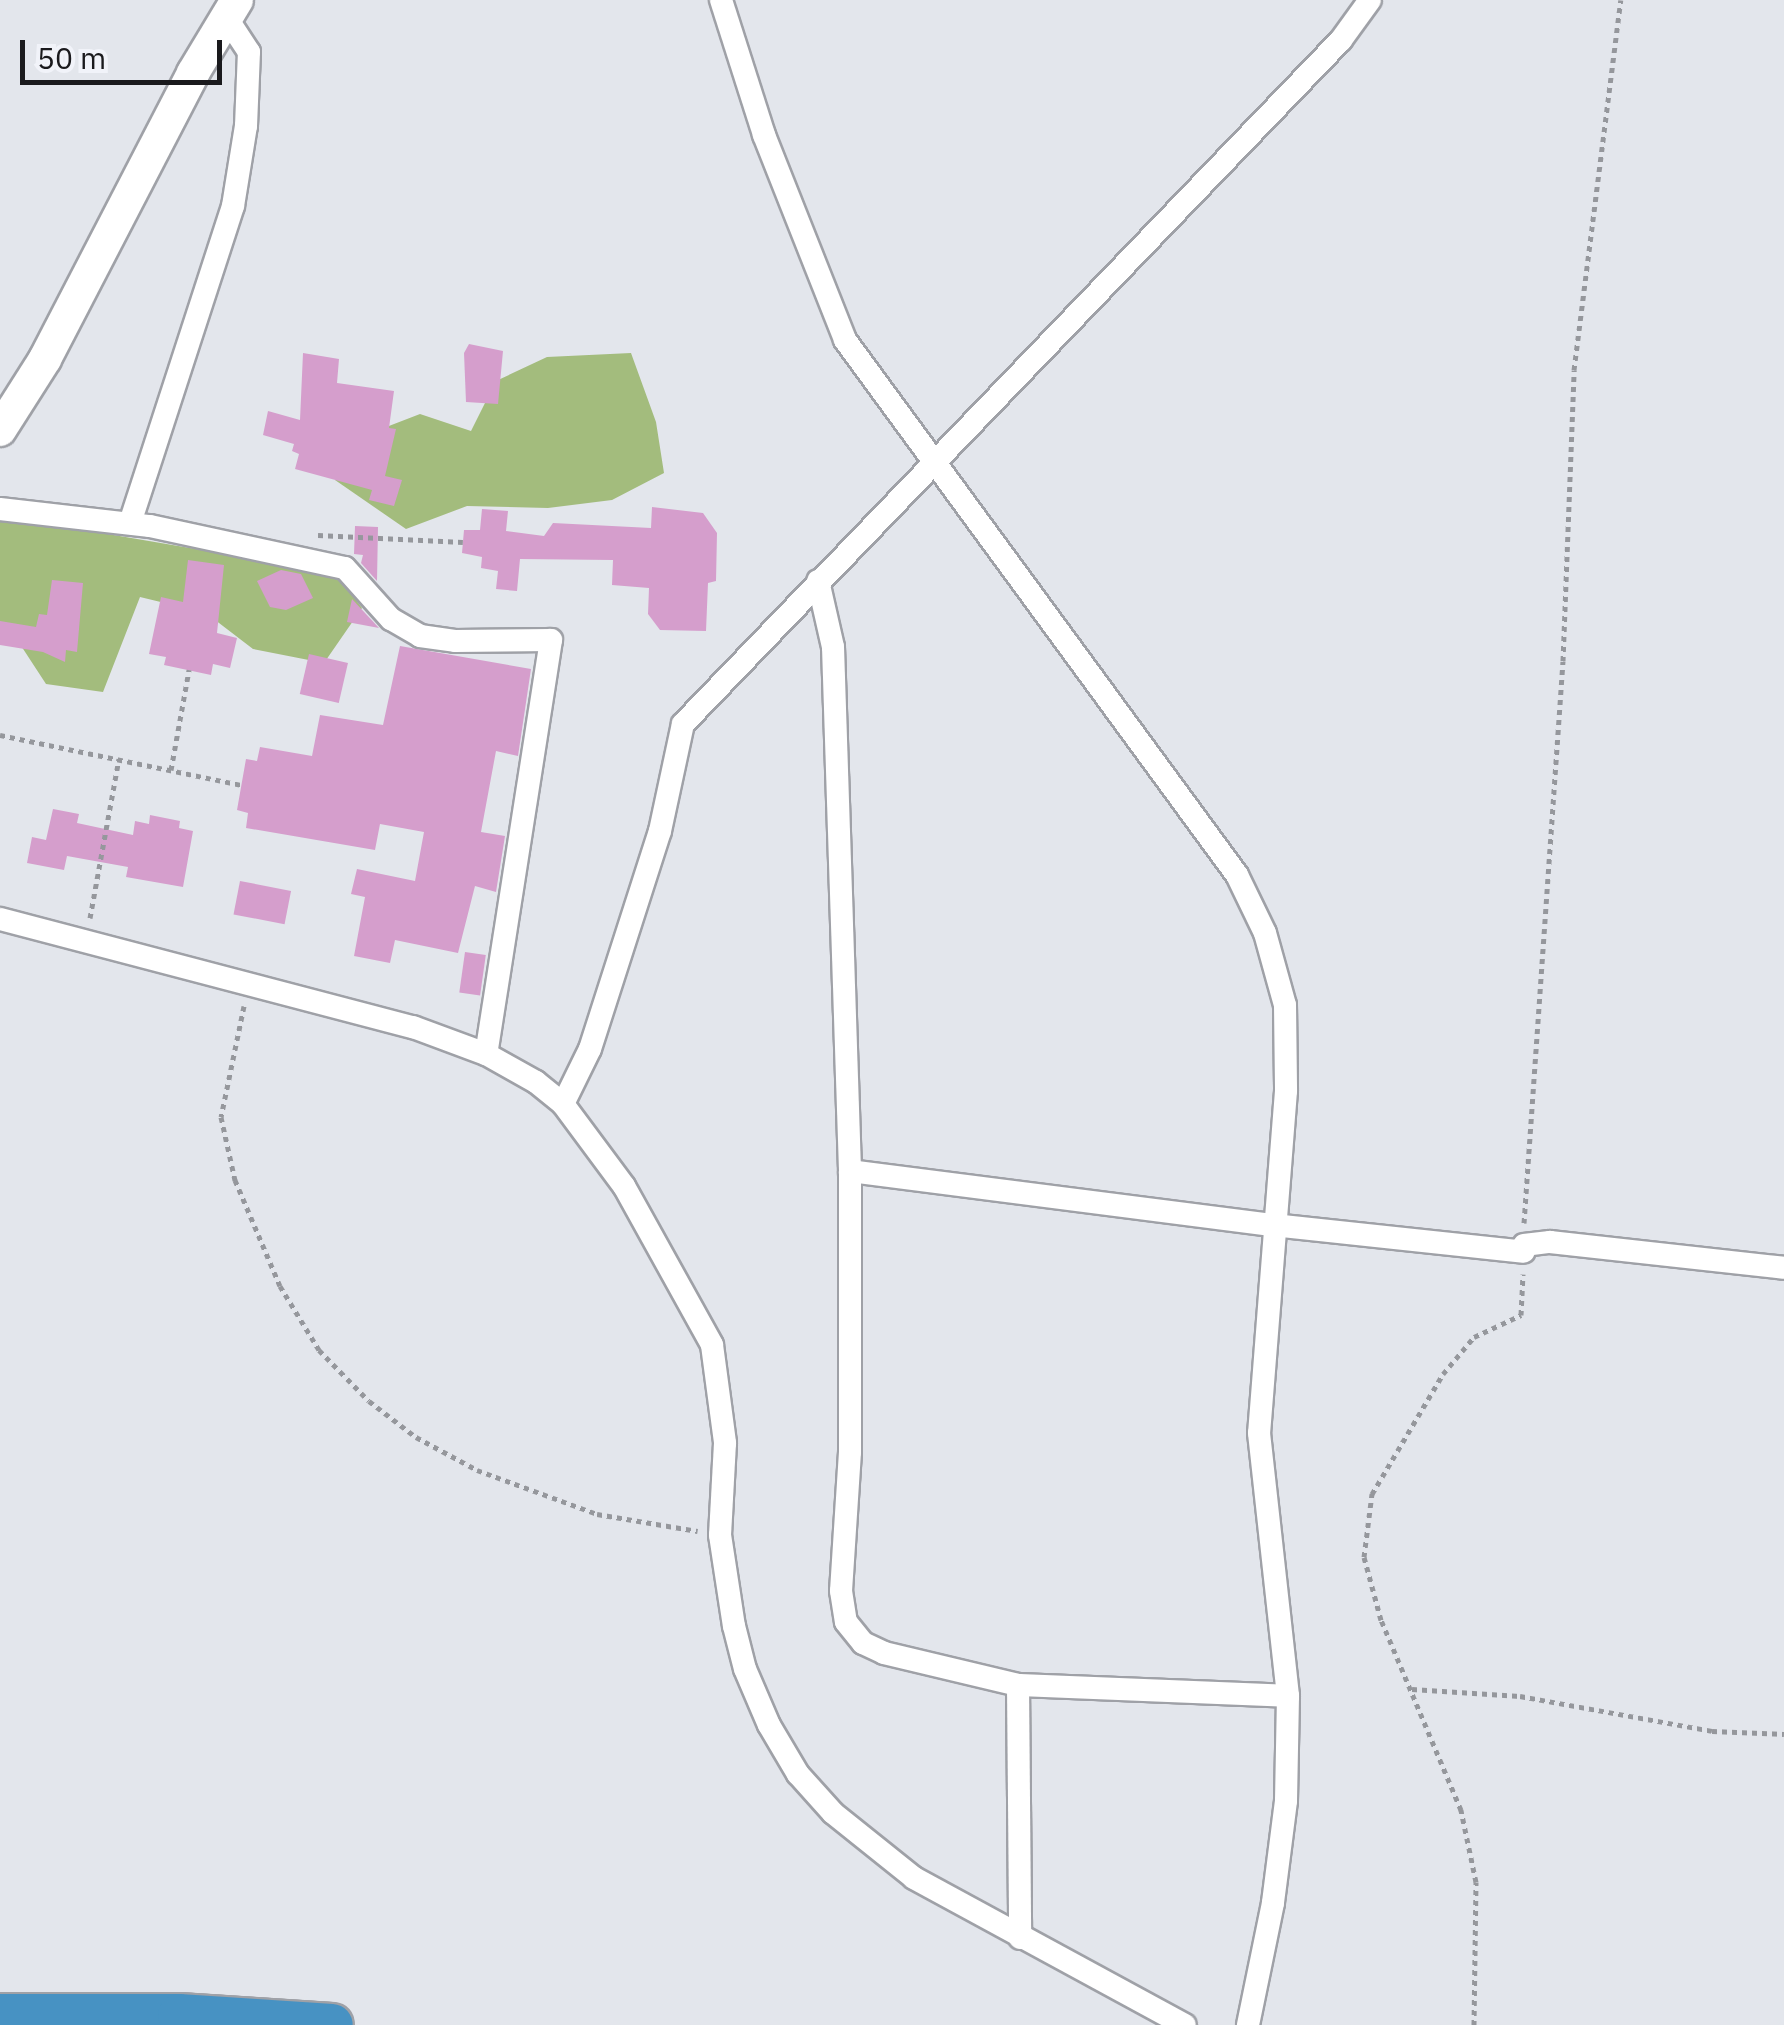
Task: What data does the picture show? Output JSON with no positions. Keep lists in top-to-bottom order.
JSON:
{
  "scale_bar": "50 m"
}
